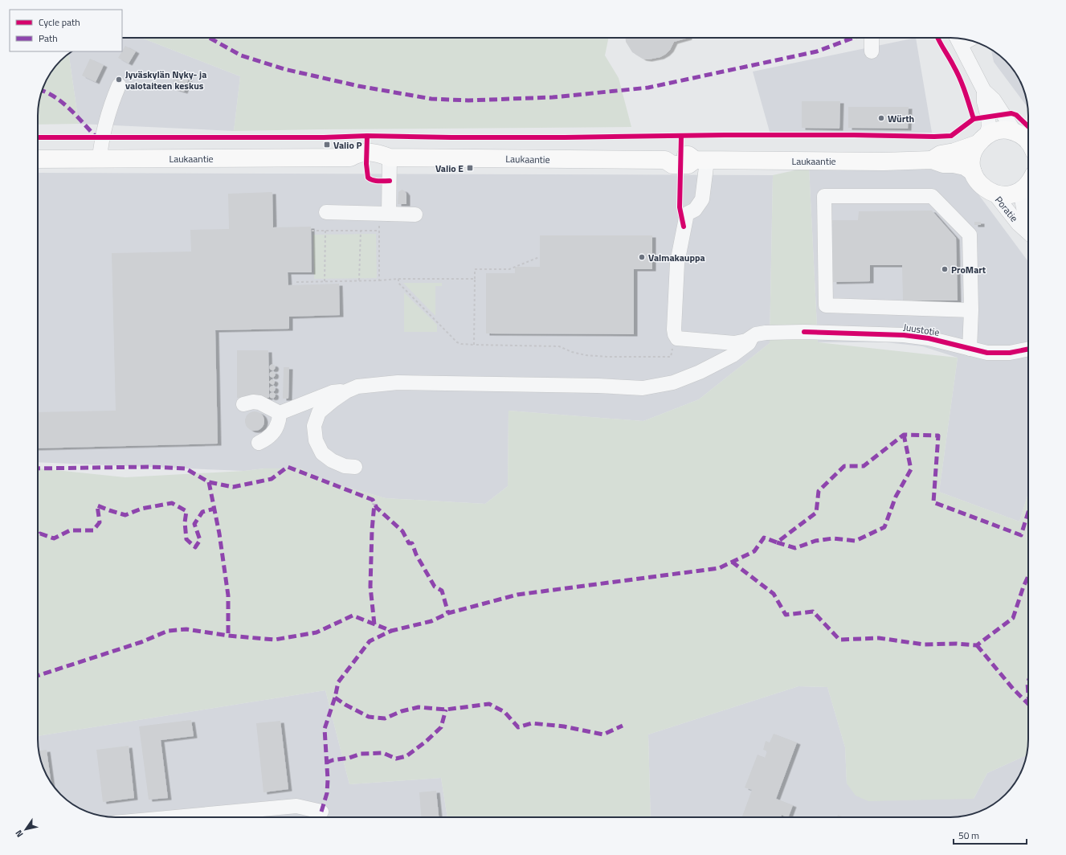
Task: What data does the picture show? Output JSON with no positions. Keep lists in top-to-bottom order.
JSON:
{
  "streets": {
    "main road": ["Laukaantie"],
    "street": ["Poratie", "Juustotie"]
  },
  "places": {
    "other": [
      "Jyväskylän Nyky- ja valotaiteen keskus",
      "Würth",
      "Valmakauppa",
      "ProMart"
    ],
    "transit": ["Valio P", "Valio E"]
  },
  "legend": ["Cycle path", "Path"],
  "scale_bar": "50 m",
  "north": "bottom left"
}
